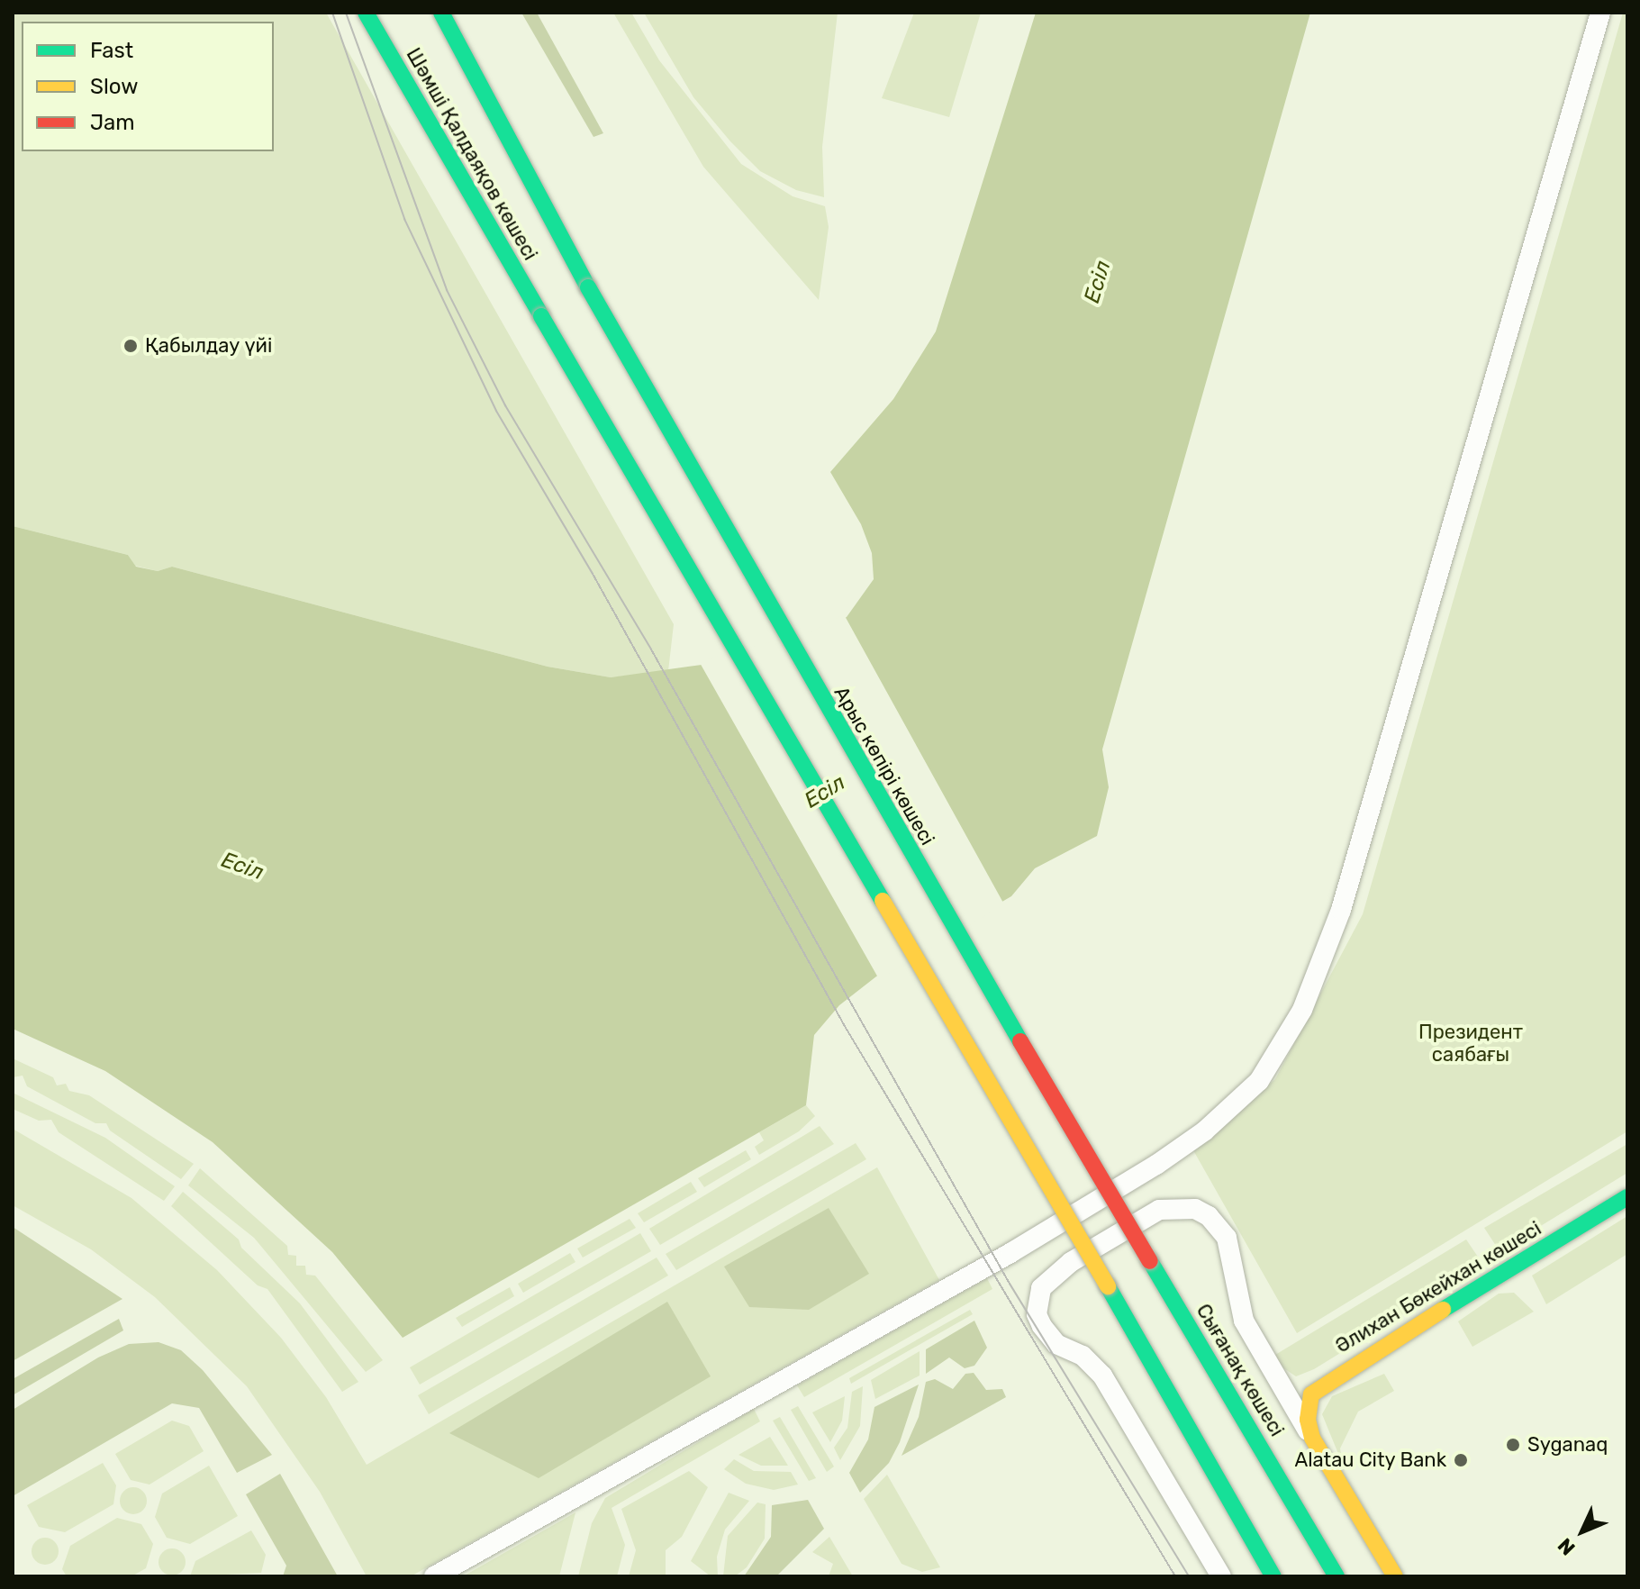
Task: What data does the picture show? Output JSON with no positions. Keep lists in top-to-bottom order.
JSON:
{
  "streets": {
    "main road": [
      "Шәмші Қалдаяқов көшесі",
      "Арыс көпірі көшесі",
      "Әлихан Бөкейхан көшесі",
      "Сығанақ көшесі"
    ]
  },
  "crossings": [
    ["Шәмші Қалдаяқов көшесі", "Арыс көпірі көшесі"],
    ["Арыс көпірі көшесі", "Сығанақ көшесі"],
    ["Әлихан Бөкейхан көшесі", "Сығанақ көшесі"]
  ],
  "water": ["Есіл"],
  "parks": ["Президент саябағы"],
  "places": ["Қабылдау үйі", "Syganaq", "Alatau City Bank"],
  "legend": ["Fast", "Slow", "Jam"],
  "north": "bottom left"
}
